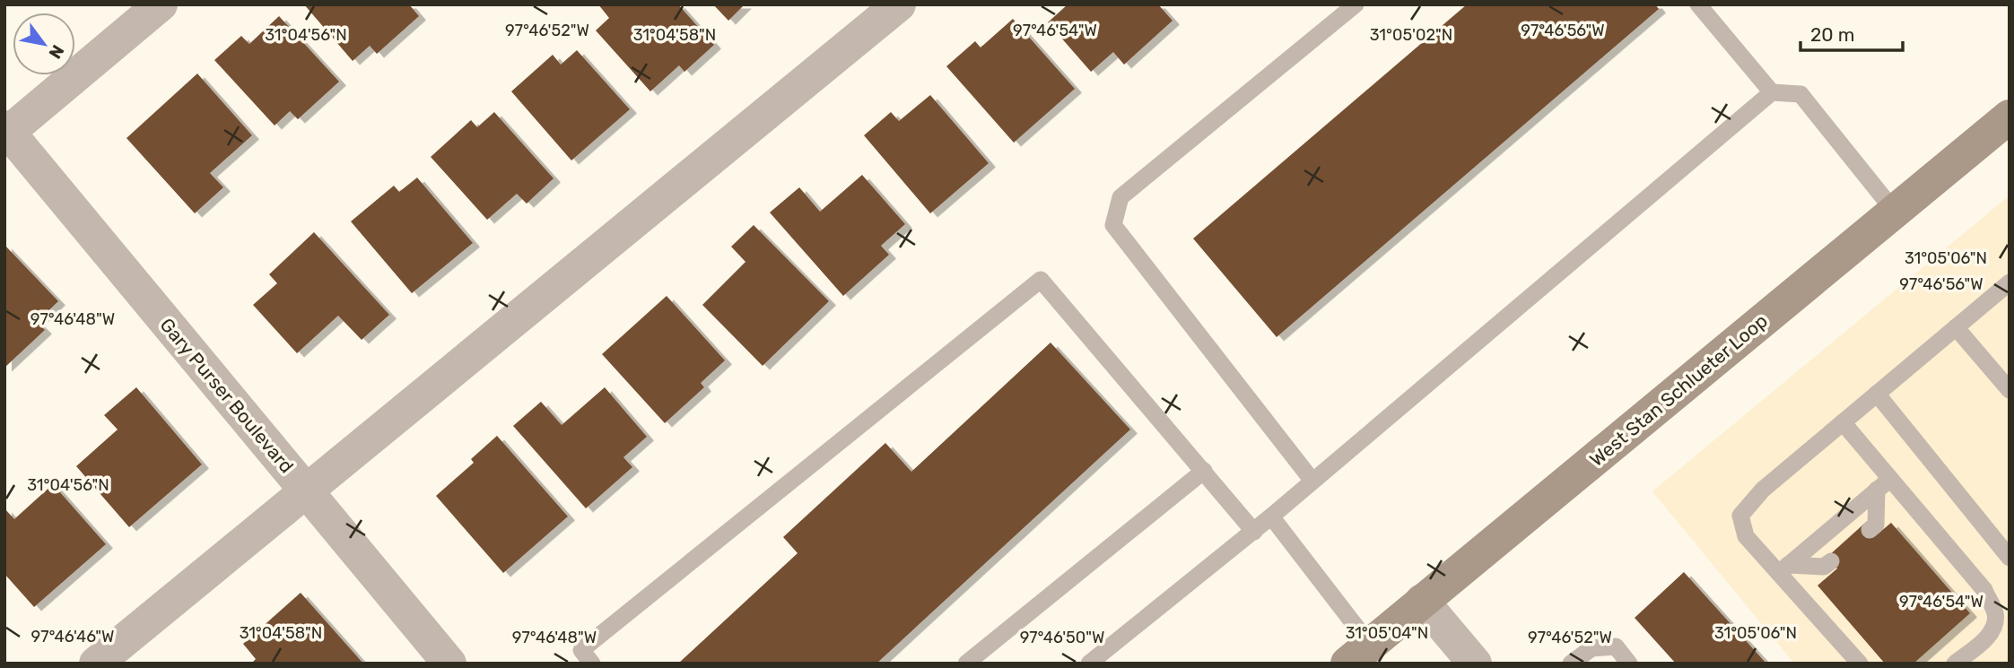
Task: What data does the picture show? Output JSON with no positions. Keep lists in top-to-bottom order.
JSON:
{
  "streets": {
    "main road": ["West Stan Schlueter Loop"],
    "street": ["Gary Purser Boulevard"]
  },
  "scale_bar": "20 m",
  "north": "bottom right",
  "coordinates": [
    "97°46'52\"W",
    "97°46'54\"W",
    "97°46'56\"W",
    "31°04'56\"N",
    "31°04'58\"N",
    "31°05'02\"N",
    "31°05'06\"N",
    "97°46'48\"W",
    "31°05'04\"N",
    "97°46'46\"W",
    "97°46'50\"W"
  ]
}
